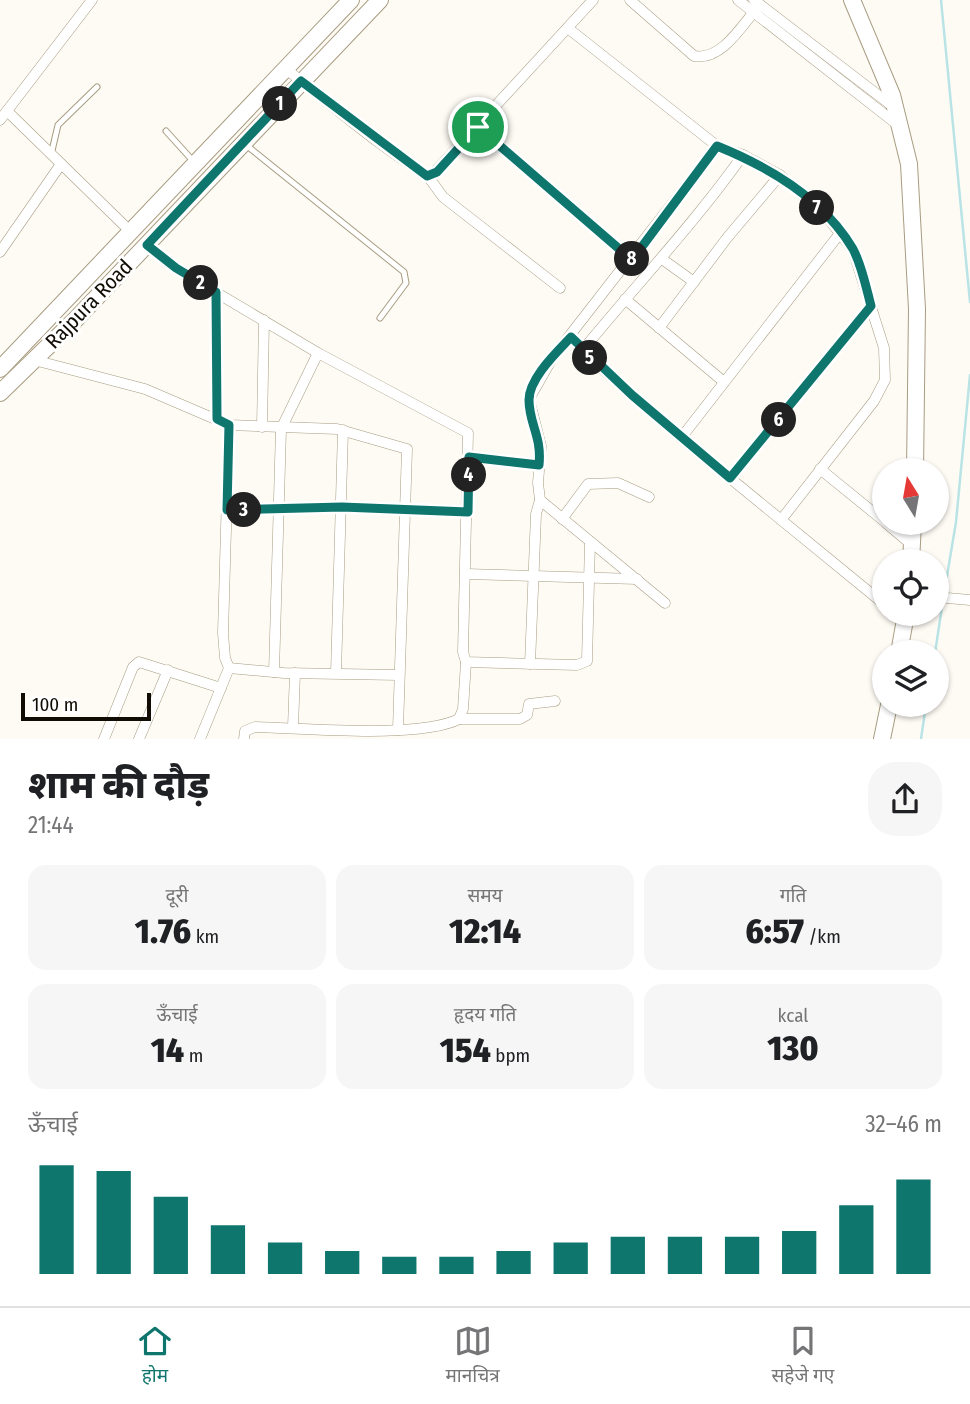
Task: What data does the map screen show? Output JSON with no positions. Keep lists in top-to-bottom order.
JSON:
{
  "streets": {
    "main road": ["Rajpura Road"]
  },
  "scale_bar": "100 m",
  "north": "top",
  "page": {
    "pins": [
      "1",
      "7",
      "8",
      "2",
      "5",
      "6",
      "4",
      "3"
    ],
    "scale": "100 m",
    "heading": ["शाम की दौड़", "21:44"],
    "stats": [
      ["दूरी", "1.76 km"],
      ["समय", "12:14"],
      ["गति", "6:57 /km"],
      ["ऊँचाई", "14 m"],
      ["हृदय गति", "154 bpm"],
      ["kcal", "130"]
    ],
    "chart": ["ऊँचाई", "32–46 m"],
    "tabs": ["होम", "मानचित्र", "सहेजे गए"]
  }
}
